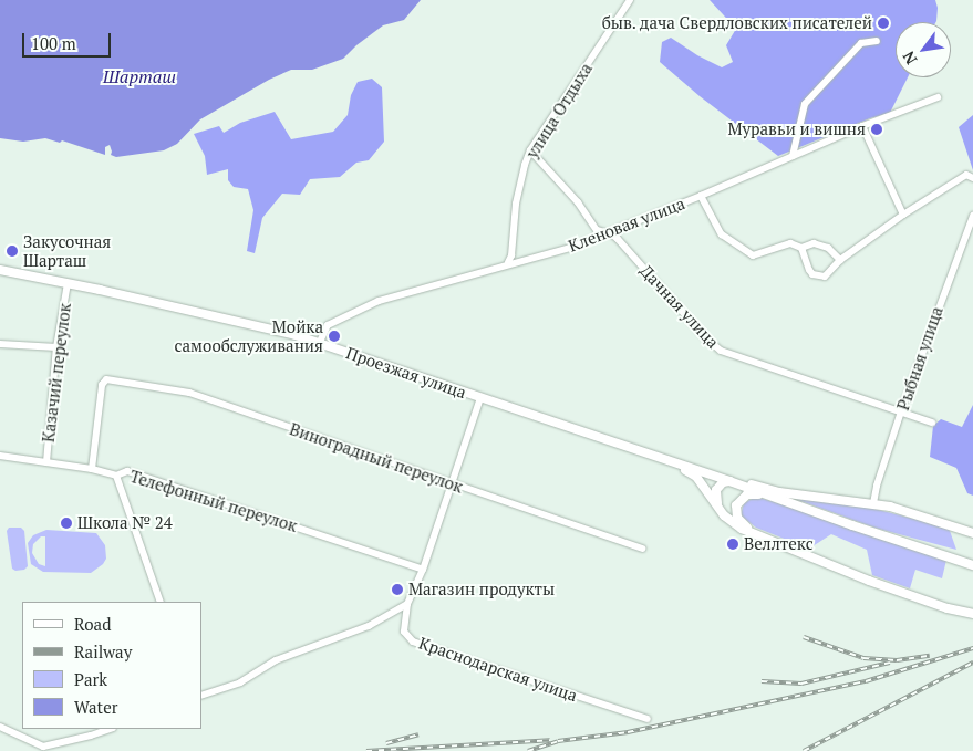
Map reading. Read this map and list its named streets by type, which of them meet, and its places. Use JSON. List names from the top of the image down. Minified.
{"streets":{"main road":["Проезжая улица"],"street":["улица Отдыха","Кленовая улица","Дачная улица","Рыбная улица","Казачий переулок","Виноградный переулок","Телефонный переулок","Краснодарская улица"]},"crossings":[["улица Отдыха","Кленовая улица"],["улица Отдыха","Дачная улица"],["Кленовая улица","Дачная улица"],["Кленовая улица","Проезжая улица"],["Дачная улица","Рыбная улица"],["Казачий переулок","Проезжая улица"],["Казачий переулок","Телефонный переулок"],["Проезжая улица","Краснодарская улица"],["Виноградный переулок","Телефонный переулок"],["Виноградный переулок","Краснодарская улица"],["Телефонный переулок","Краснодарская улица"]],"water":["Шарташ"],"places":["быв. дача Свердловских писателей","Муравьи и вишня","Закусочная Шарташ","Мойка самообслуживания","Школа № 24","Веллтекс","Магазин продукты"],"legend":["Road","Railway","Park","Water"],"scale_bar":"100 m","north":"bottom left"}
